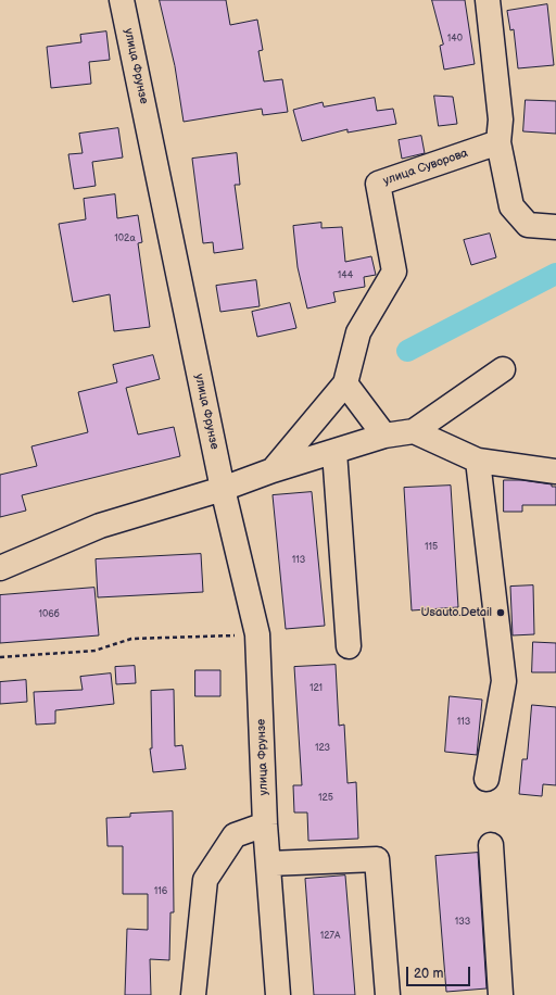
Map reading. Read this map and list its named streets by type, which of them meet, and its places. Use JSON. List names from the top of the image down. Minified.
{"streets":{"street":["улица Фрунзе","улица Суворова"]},"places":["Usauto.Detail"],"house_numbers":["140","102а","144","115","113","106б","121","113","123","125","116","133","127А"],"scale_bar":"20 m"}
